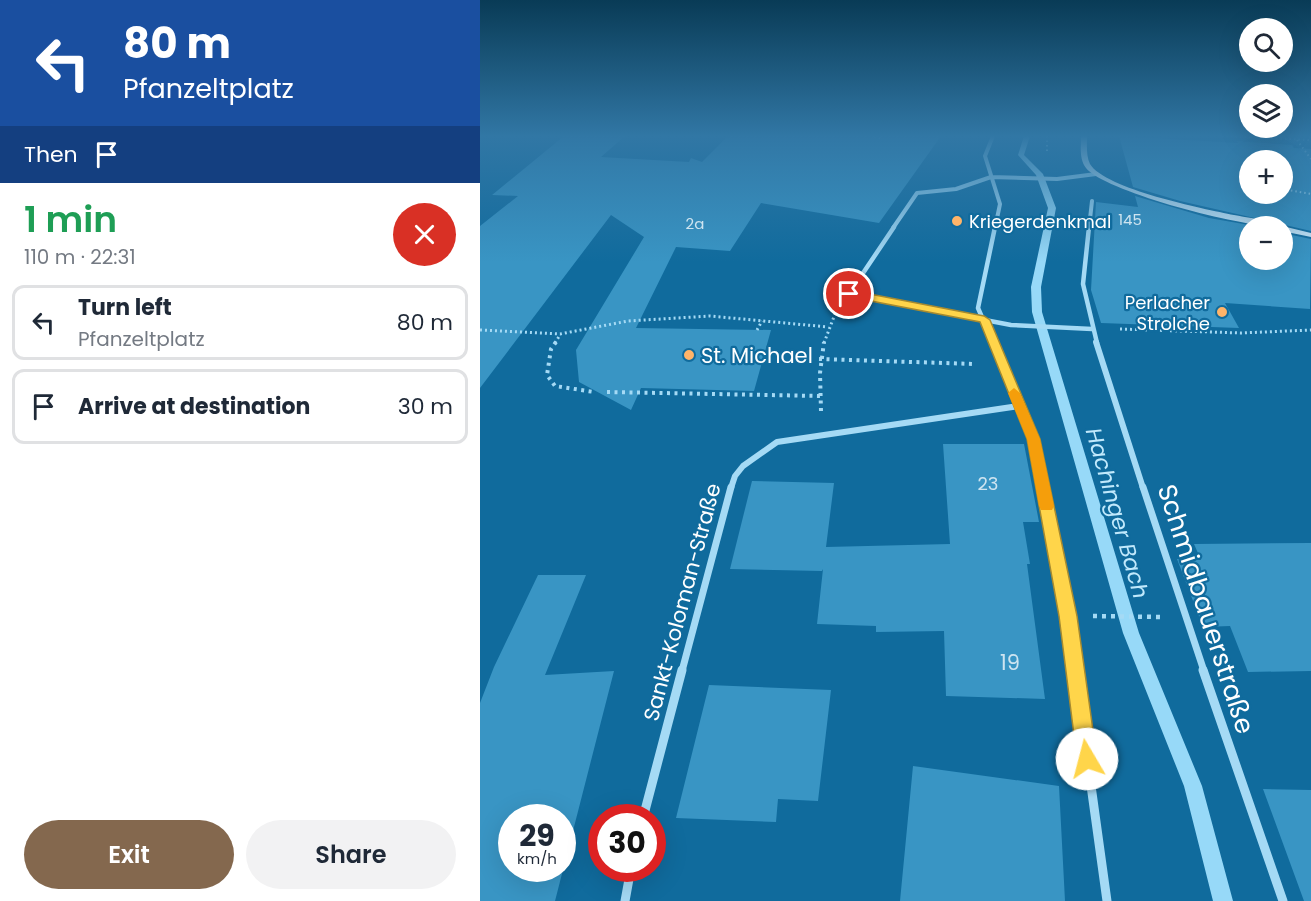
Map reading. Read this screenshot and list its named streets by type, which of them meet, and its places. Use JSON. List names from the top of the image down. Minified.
{"streets":{"street":["Sankt-Koloman-Straße","Schmidbauerstraße"]},"water":["Hachinger Bach"],"places":["Kriegerdenkmal","Perlacher Strolche","St. Michael"],"house_numbers":["145","2a","23","19"],"page":{"turn":["80 m","Pfanzeltplatz"],"map_buttons":["+","−"],"then":"Then","heading":["1 min","110 m · 22:31"],"list":[{"name":"Turn left","note":"Pfanzeltplatz","value":"80 m"},{"name":"Arrive at destination","value":"30 m"}],"speed":"29 km/h","limit":"30","buttons":["Exit","Share"]}}
